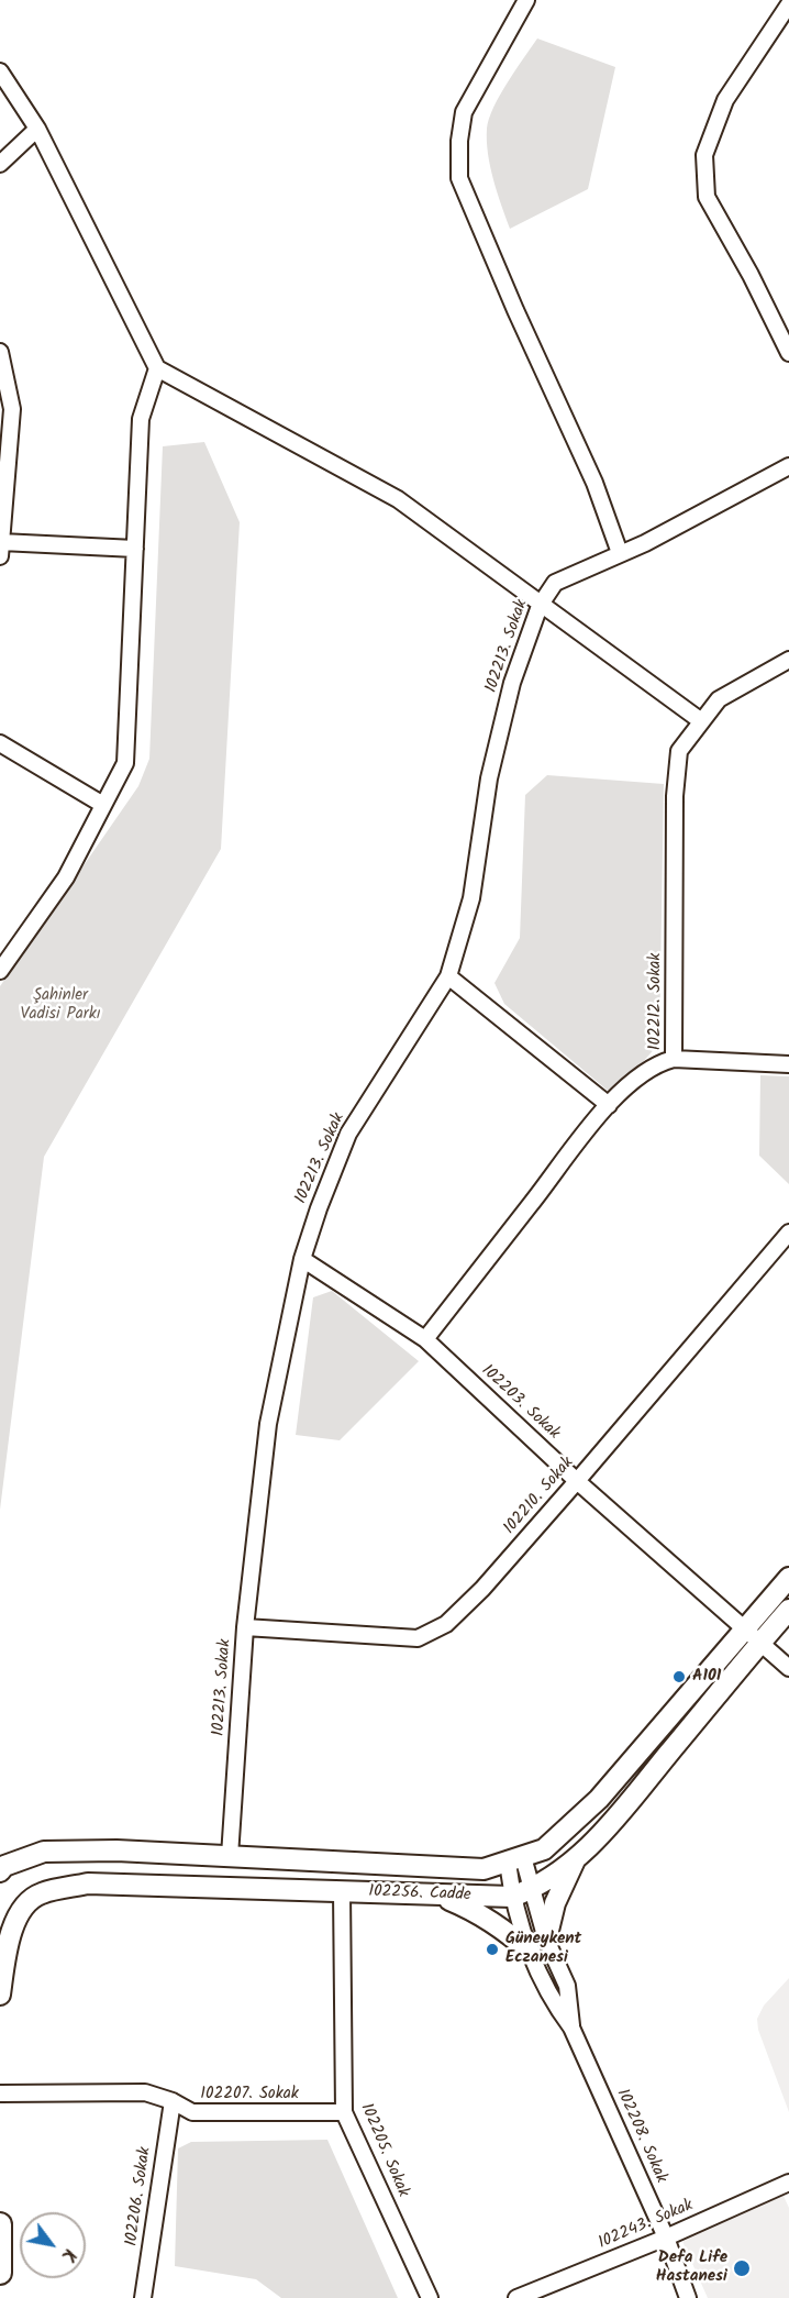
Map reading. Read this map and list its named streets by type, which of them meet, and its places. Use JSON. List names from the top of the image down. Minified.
{"streets":{"street":["102213. Sokak","102212. Sokak","102203. Sokak","102210. Sokak","102256. Cadde","102207. Sokak","102208. Sokak","102205. Sokak","102206. Sokak","102243. Sokak"]},"crossings":[["102213. Sokak","102203. Sokak"],["102213. Sokak","102210. Sokak"],["102213. Sokak","102256. Cadde"],["102212. Sokak","102203. Sokak"],["102203. Sokak","102210. Sokak"],["102203. Sokak","102256. Cadde"],["102256. Cadde","102208. Sokak"],["102256. Cadde","102205. Sokak"],["102207. Sokak","102205. Sokak"],["102207. Sokak","102206. Sokak"],["102208. Sokak","102243. Sokak"]],"parks":["Şahinler Vadisi Parkı"],"places":["A101","Güneykent Eczanesi","Defa Life Hastanesi"],"north":"bottom right"}
